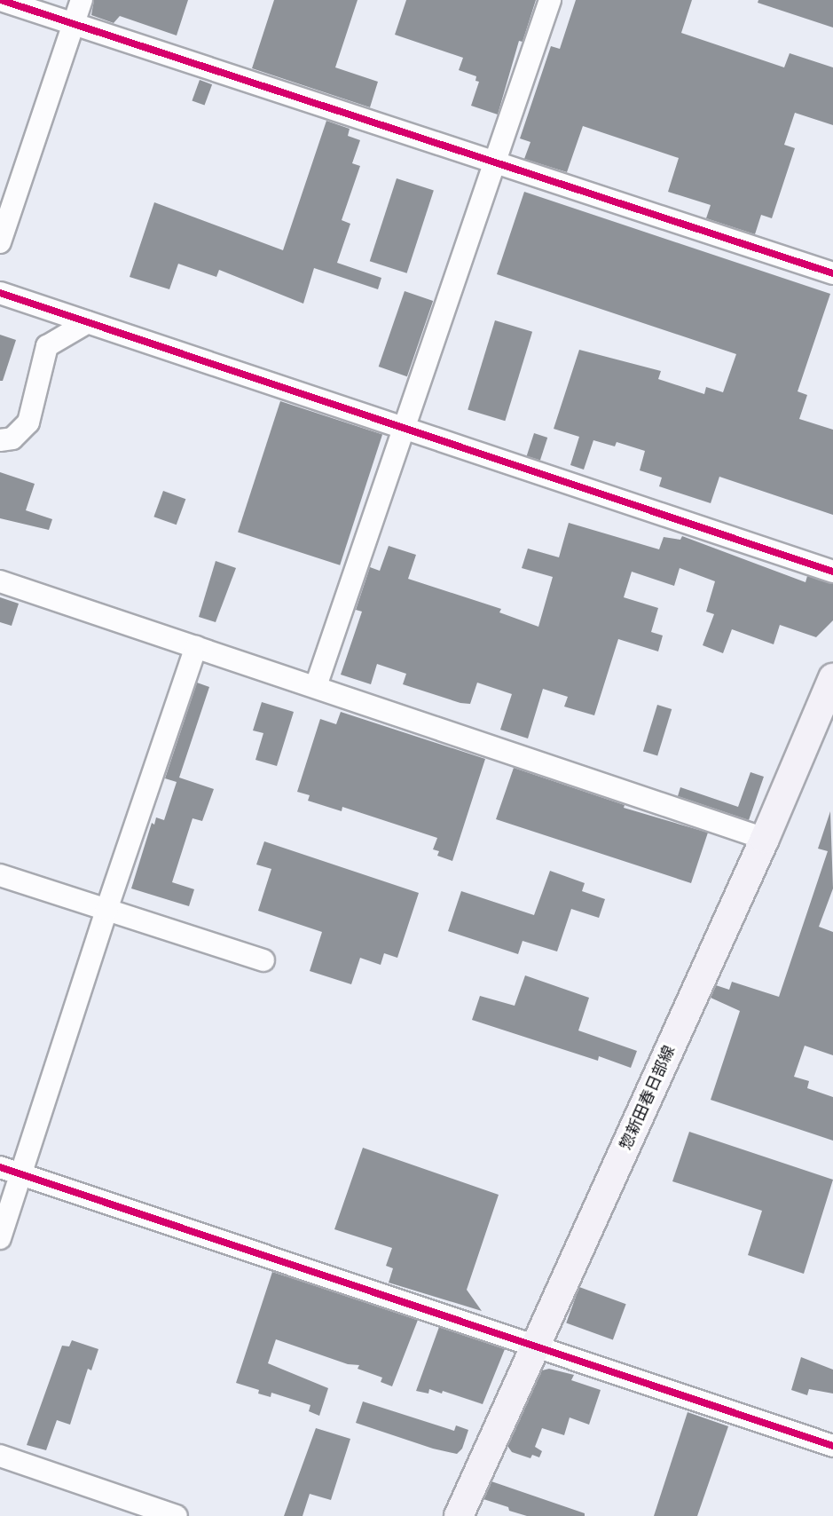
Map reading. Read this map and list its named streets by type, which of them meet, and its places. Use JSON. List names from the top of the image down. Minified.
{"streets":{"main road":["惣新田春日部線"]}}
